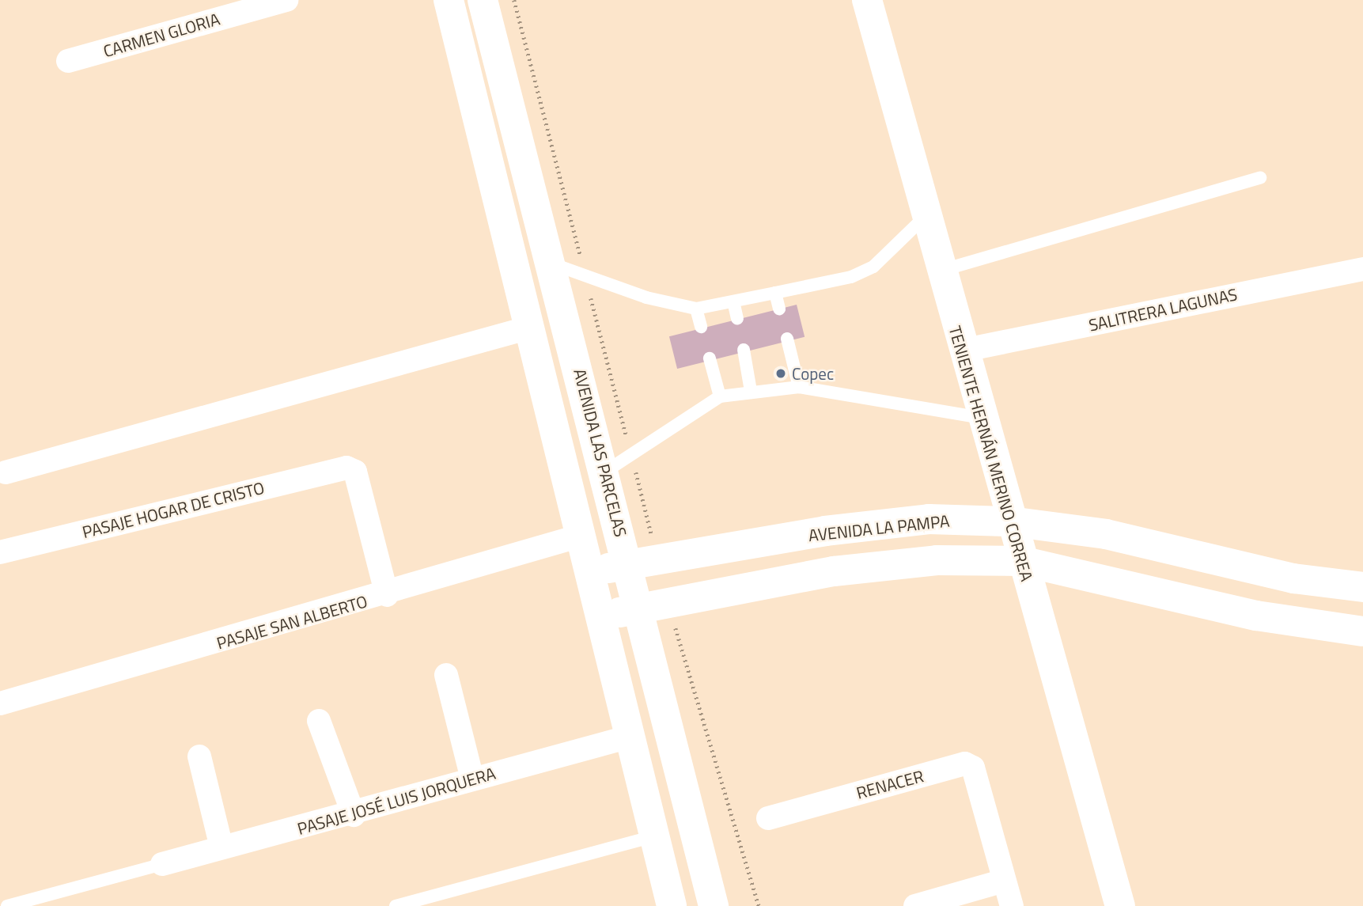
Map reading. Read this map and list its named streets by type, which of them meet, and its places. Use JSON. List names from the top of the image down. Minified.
{"streets":{"street":["CARMEN GLORIA","SALITRERA LAGUNAS","AVENIDA LAS PARCELAS","TENIENTE HERNÁN MERINO CORREA","PASAJE HOGAR DE CRISTO","AVENIDA LA PAMPA","PASAJE SAN ALBERTO","RENACER","PASAJE JOSÉ LUIS JORQUERA"]},"crossings":[["SALITRERA LAGUNAS","TENIENTE HERNÁN MERINO CORREA"],["AVENIDA LAS PARCELAS","AVENIDA LA PAMPA"],["TENIENTE HERNÁN MERINO CORREA","AVENIDA LA PAMPA"],["PASAJE HOGAR DE CRISTO","PASAJE SAN ALBERTO"]],"places":["Copec"]}
